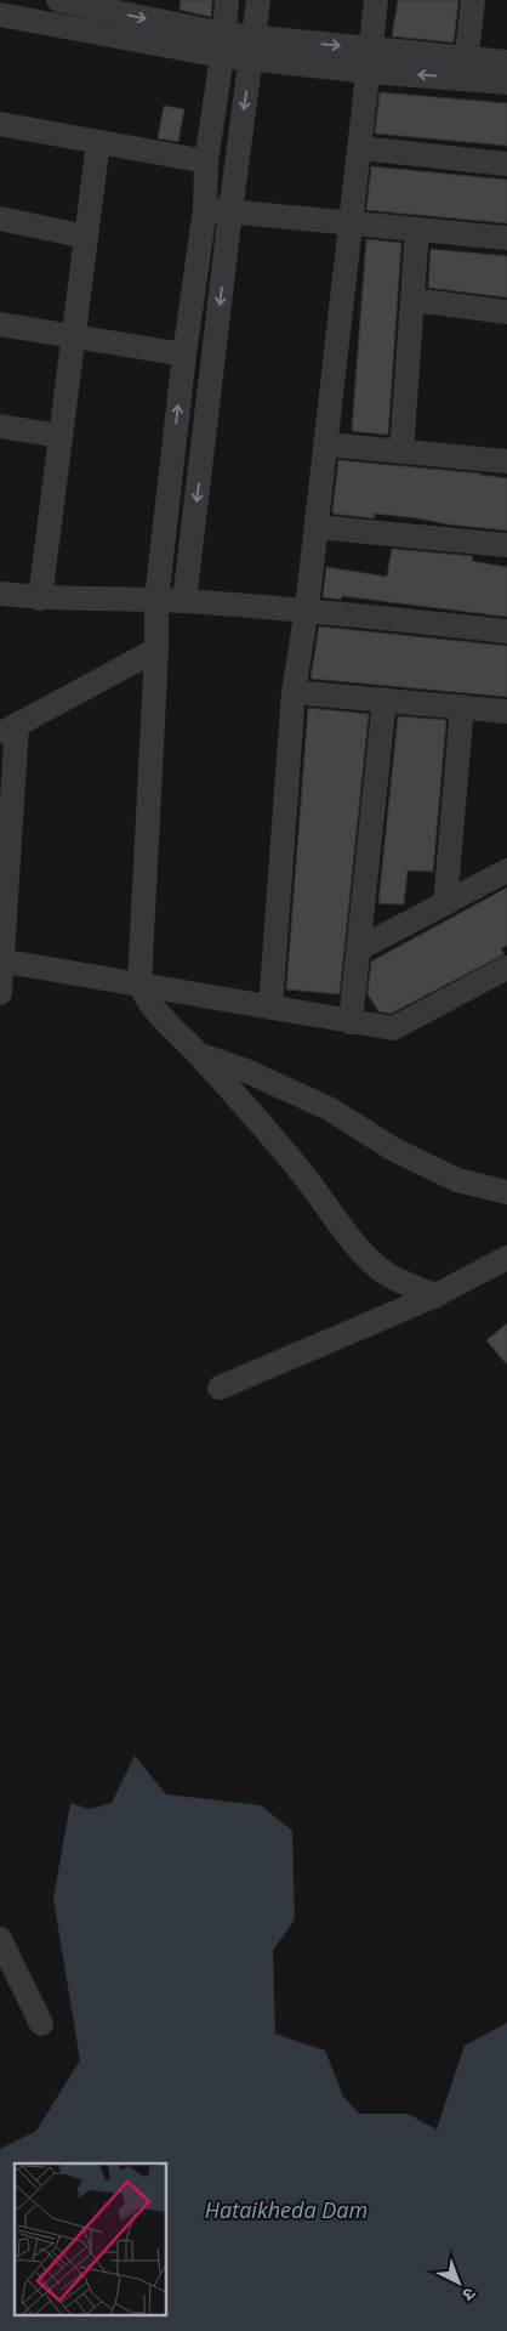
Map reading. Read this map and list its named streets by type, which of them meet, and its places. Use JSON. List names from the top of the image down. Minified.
{"water":["Hataikheda Dam"],"north":"bottom right"}
